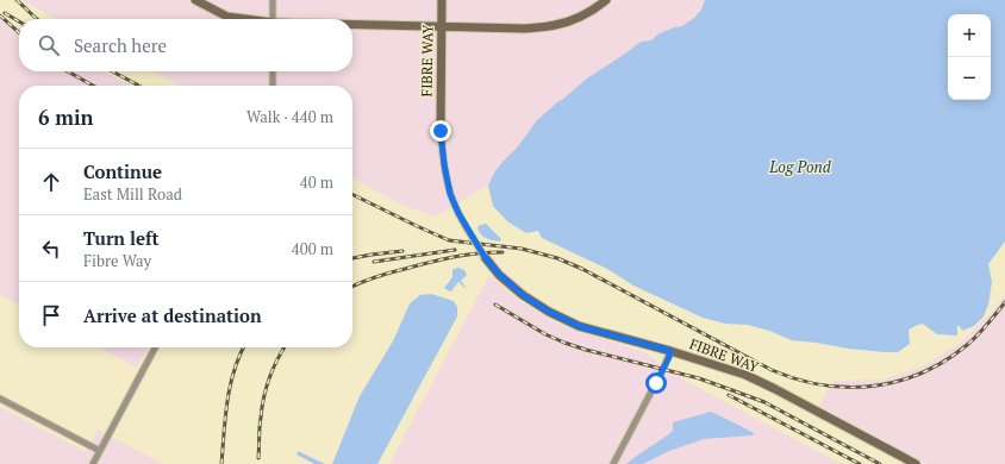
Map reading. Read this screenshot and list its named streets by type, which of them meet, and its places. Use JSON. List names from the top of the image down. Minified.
{"streets":{"street":["FIBRE WAY"]},"water":["Log Pond"],"page":{"map_buttons":["+","−"],"search":"Search here","heading":["6 min","Walk · 440 m"],"list":[["Continue","East Mill Road","40 m"],["Turn left","Fibre Way","400 m"],"Arrive at destination"]}}
